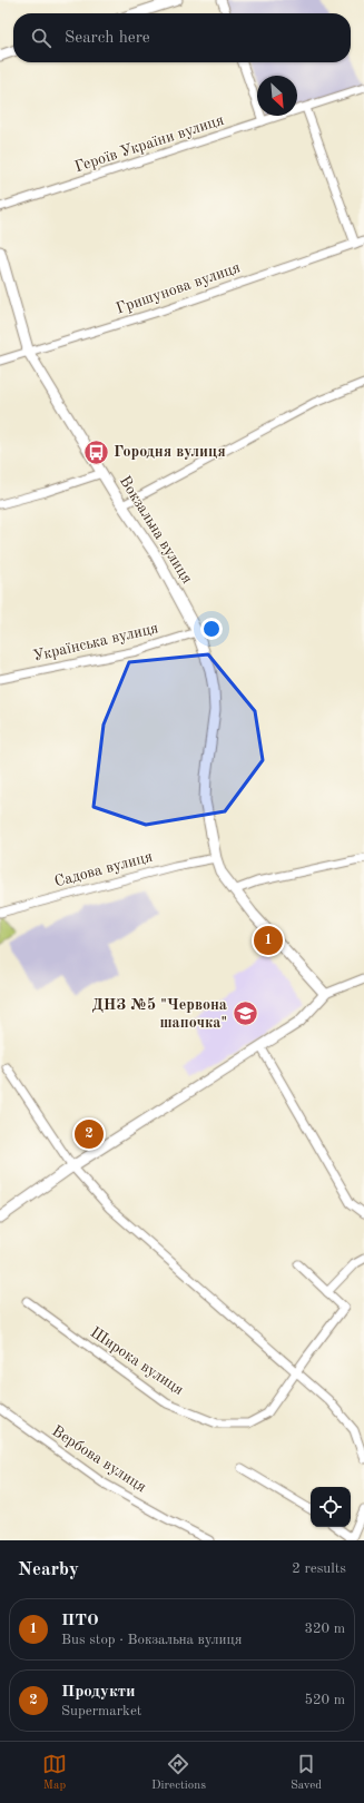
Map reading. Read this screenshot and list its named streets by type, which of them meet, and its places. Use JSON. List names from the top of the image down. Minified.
{"streets":{"street":["Героїв України вулиця","Гришунова вулиця","Вокзальна вулиця","Українська вулиця","Садова вулиця","Широка вулиця","Вербова вулиця"]},"crossings":[["Гришунова вулиця","Вокзальна вулиця"],["Вокзальна вулиця","Українська вулиця"],["Вокзальна вулиця","Садова вулиця"]],"places":{"bus stop":["Городня вулиця"],"school or university":["ДНЗ №5 \"Червона шапочка\""]},"north":"bottom right","page":{"search":"Search here","pins":["1","2"],"heading":["Nearby","2 results"],"list":[{"mark":"1","name":"ПТО","note":"Bus stop · Вокзальна вулиця","value":"320 m"},{"mark":"2","name":"Продукти","note":"Supermarket","value":"520 m"}],"nav":["Map","Directions","Saved"]}}
